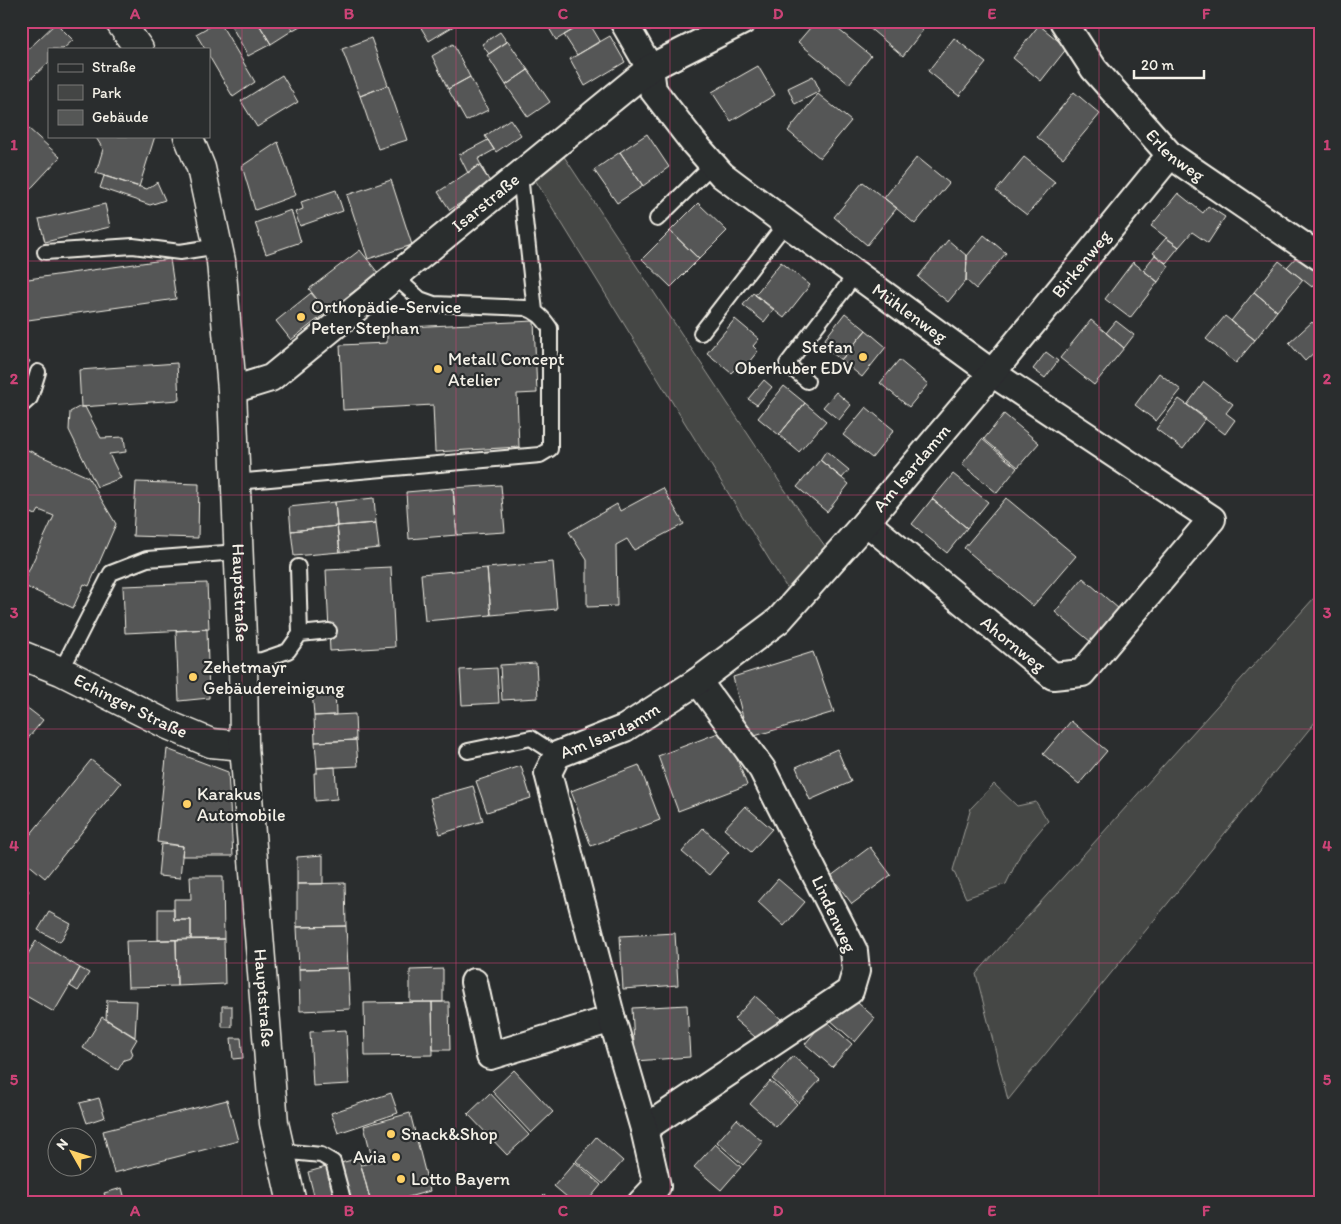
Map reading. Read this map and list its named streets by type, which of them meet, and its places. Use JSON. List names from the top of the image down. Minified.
{"streets":{"main road":["Hauptstraße","Echinger Straße"],"street":["Erlenweg","Isarstraße","Birkenweg","Mühlenweg","Am Isardamm","Ahornweg","Lindenweg"]},"crossings":[["Erlenweg","Birkenweg"],["Isarstraße","Mühlenweg"],["Isarstraße","Hauptstraße"],["Birkenweg","Mühlenweg"],["Birkenweg","Am Isardamm"],["Mühlenweg","Am Isardamm"],["Mühlenweg","Ahornweg"],["Am Isardamm","Ahornweg"],["Am Isardamm","Lindenweg"],["Hauptstraße","Echinger Straße"]],"places":["Orthopädie-Service Peter Stephan","Stefan Oberhuber EDV","Metall Concept Atelier","Zehetmayr Gebäudereinigung","Karakus Automobile","Snack&Shop","Avia","Lotto Bayern"],"legend":["Straße","Park","Gebäude"],"scale_bar":"20 m","north":"top left","grid":{"columns":["A","B","C","D","E","F"],"rows":["1","2","3","4","5"]}}
